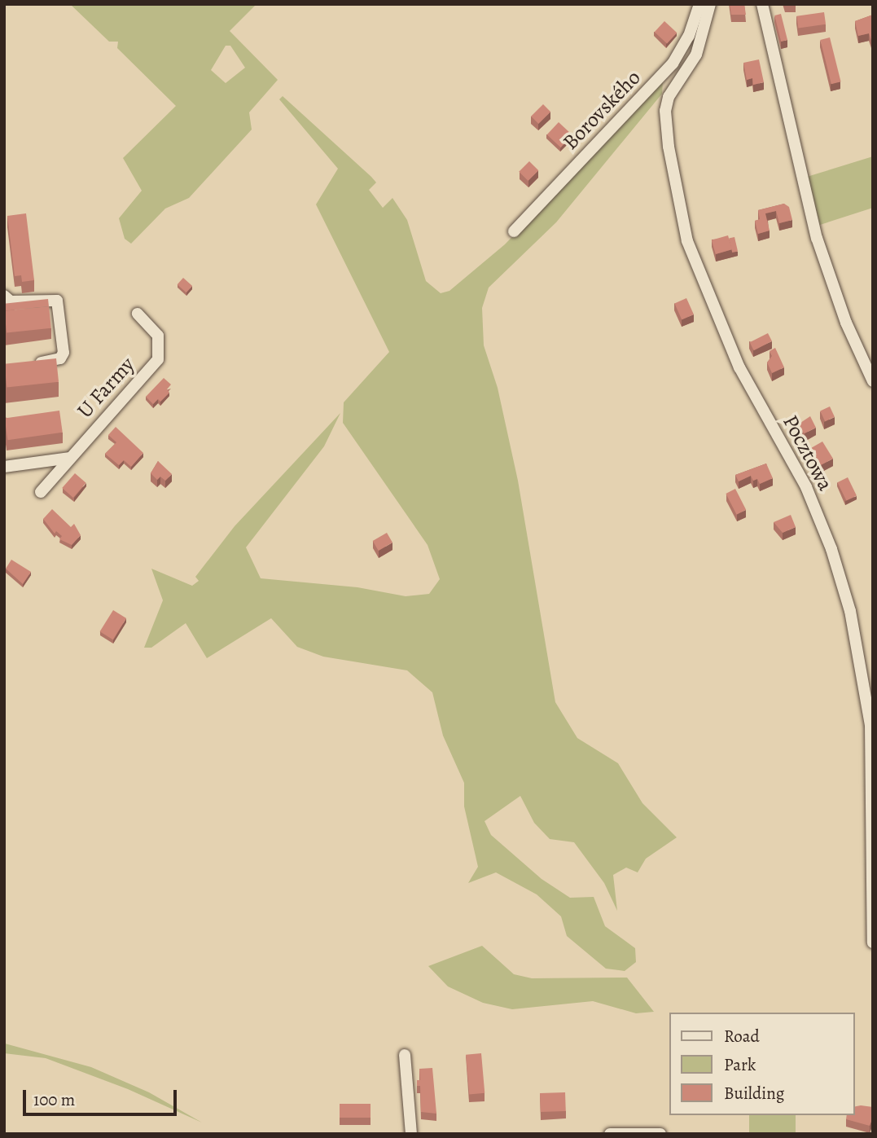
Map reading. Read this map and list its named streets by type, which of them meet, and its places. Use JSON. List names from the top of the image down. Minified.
{"streets":{"street":["Borovského","U Farmy","Pocztowa"]},"legend":["Road","Park","Building"],"scale_bar":"100 m"}
